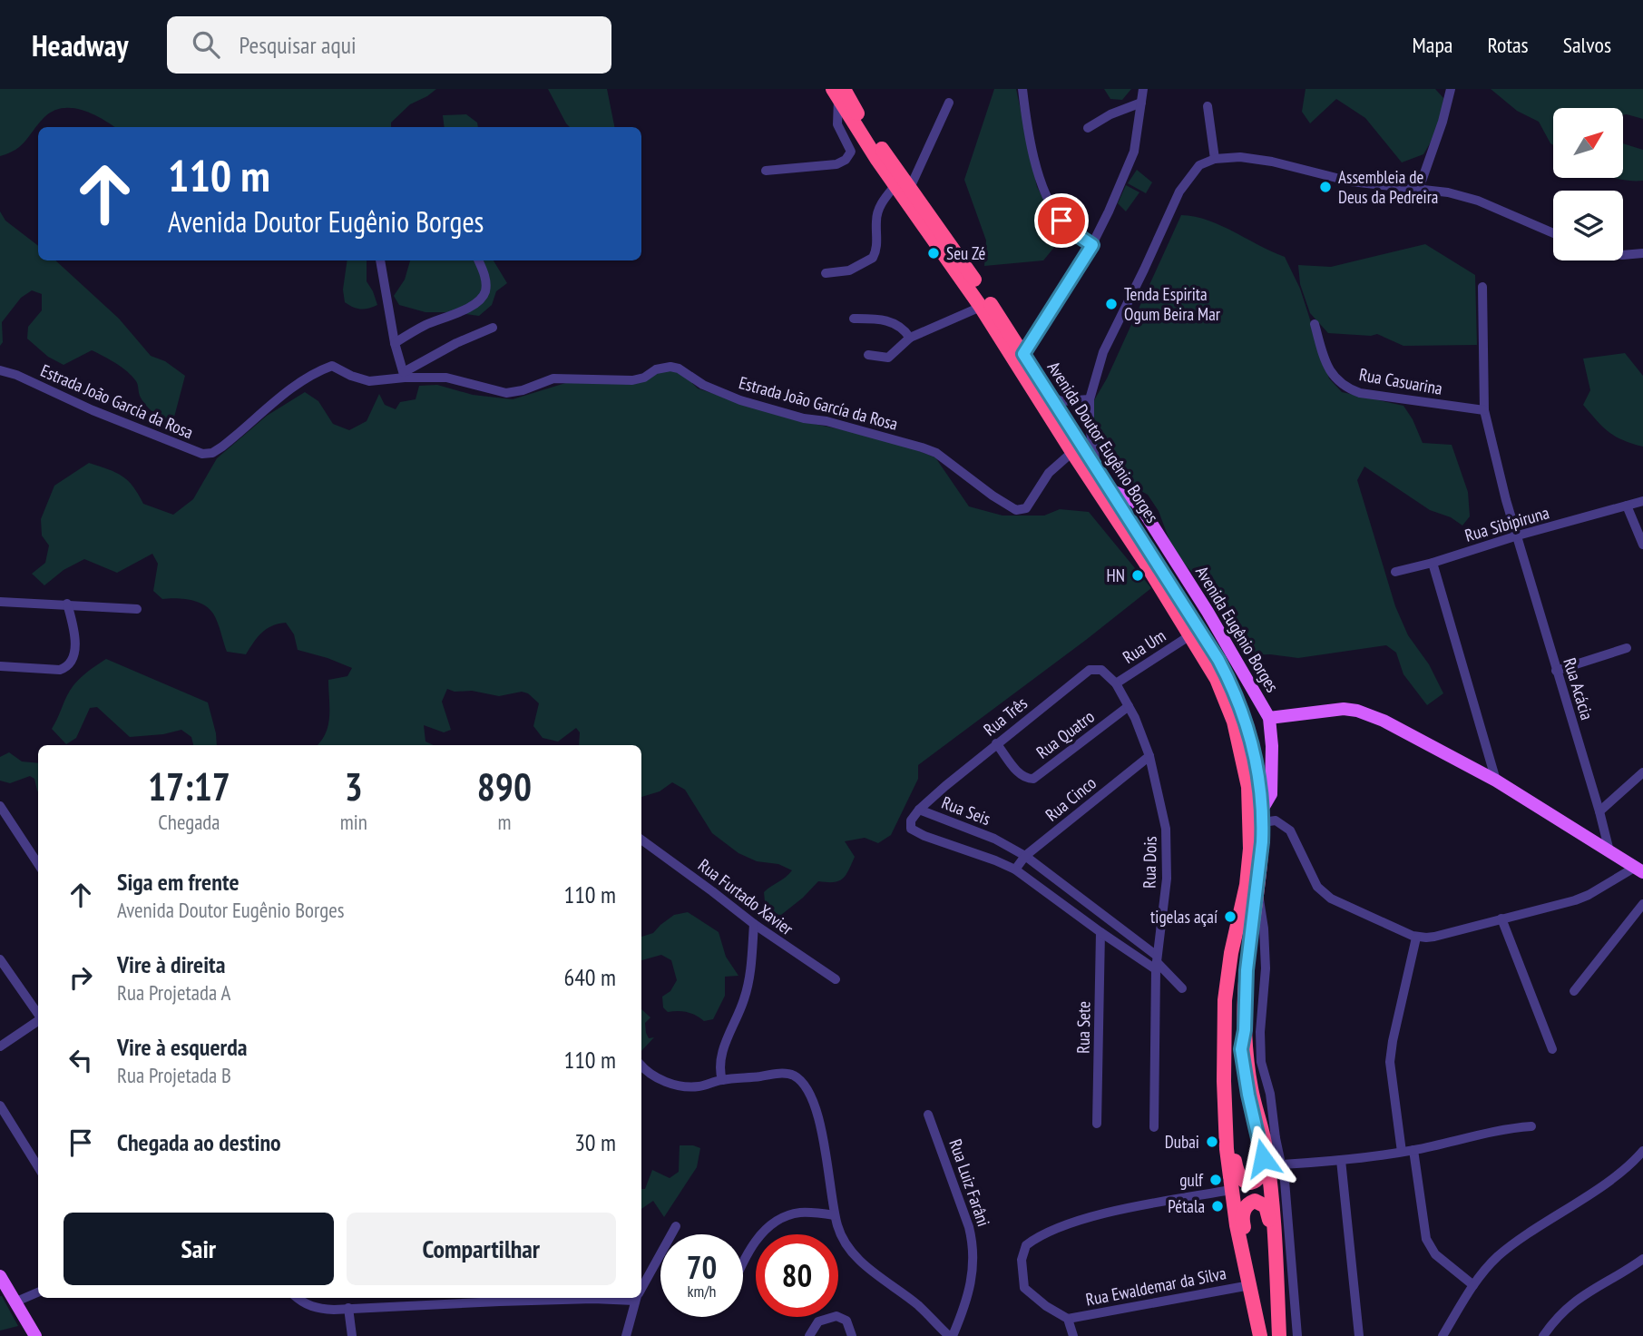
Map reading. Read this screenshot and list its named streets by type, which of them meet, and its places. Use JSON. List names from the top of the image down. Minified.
{"streets":{"highway":["Avenida Doutor Eugênio Borges"],"main road":["Avenida Eugênio Borges"],"street":["Rua Casuarina","Estrada João García da Rosa","Rua Sibipiruna","Rua Um","Rua Acácia","Rua Três","Rua Quatro","Rua Cinco","Rua Seis","Rua Dois","Rua Furtado Xavier","Rua Sete","Rua Luiz Farâni","Rua Ewaldemar da Silva"]},"crossings":[["Estrada João García da Rosa","Avenida Doutor Eugênio Borges"],["Avenida Doutor Eugênio Borges","Avenida Eugênio Borges"],["Avenida Doutor Eugênio Borges","Rua Um"],["Avenida Doutor Eugênio Borges","Rua Ewaldemar da Silva"],["Rua Sibipiruna","Rua Acácia"],["Rua Um","Rua Três"],["Rua Um","Rua Dois"],["Rua Três","Rua Quatro"],["Rua Três","Rua Seis"],["Rua Três","Rua Dois"],["Rua Quatro","Rua Dois"],["Rua Cinco","Rua Seis"],["Rua Cinco","Rua Dois"],["Rua Seis","Rua Dois"],["Rua Seis","Rua Sete"]],"places":["Assembleia de Deus da Pedreira","Seu Zé","Tenda Espirita Ogum Beira Mar","HN","tigelas açaí","Dubai","gulf","Pétala"],"north":"top right","page":{"header":"Headway","search":"Pesquisar aqui","nav":["Mapa","Rotas","Salvos"],"turn":["110 m","Avenida Doutor Eugênio Borges"],"eta":["17:17","Chegada","3","min","890","m"],"list":[{"name":"Siga em frente","note":"Avenida Doutor Eugênio Borges","value":"110 m"},{"name":"Vire à direita","note":"Rua Projetada A","value":"640 m"},{"name":"Vire à esquerda","note":"Rua Projetada B","value":"110 m"},{"name":"Chegada ao destino","value":"30 m"}],"buttons":["Sair","Compartilhar"],"speed":"70 km/h","limit":"80"}}
